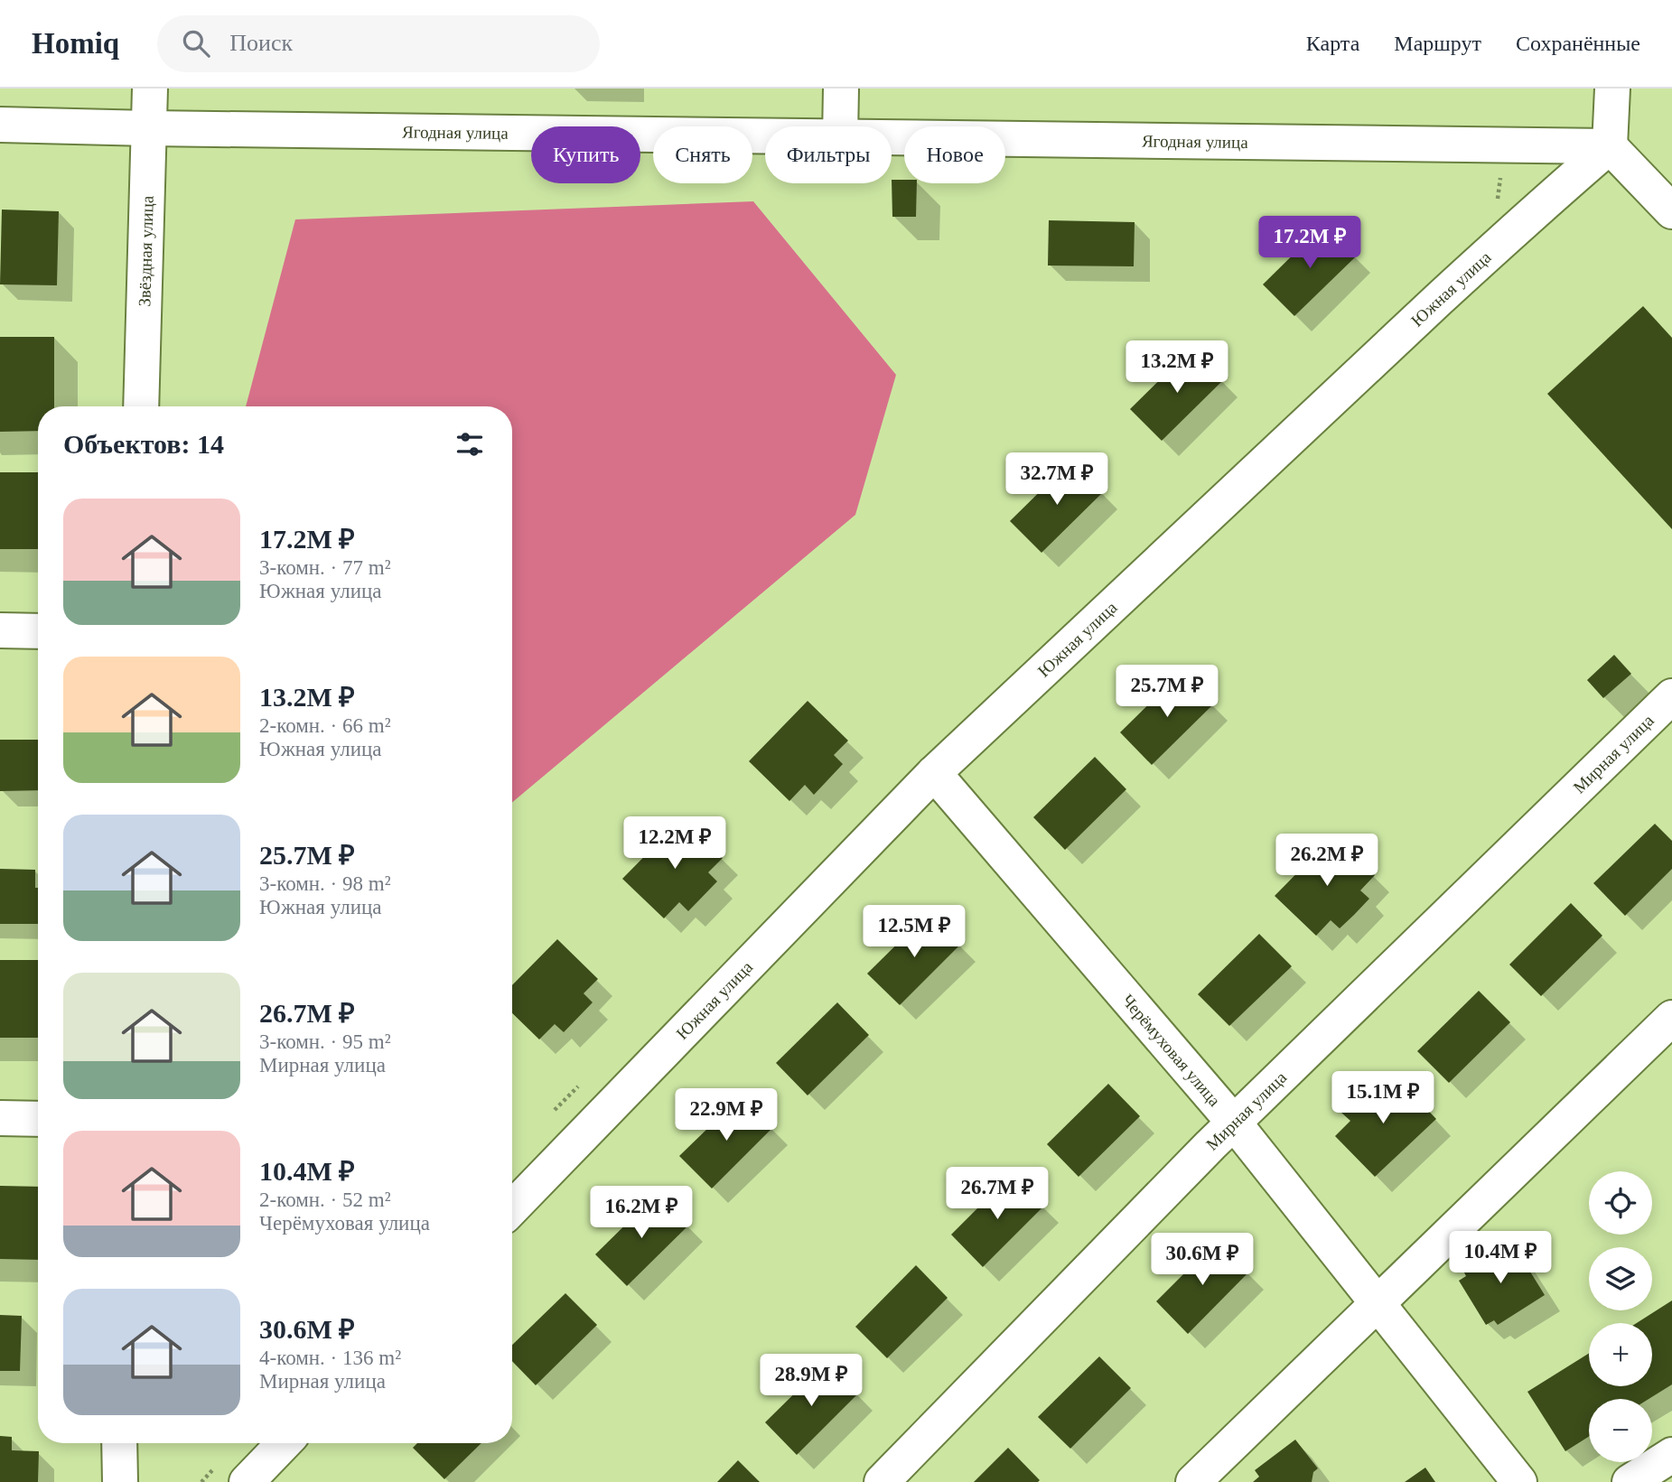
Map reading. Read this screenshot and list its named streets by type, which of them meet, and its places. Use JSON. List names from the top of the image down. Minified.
{"streets":{"street":["Ягодная улица","Звёздная улица","Южная улица","Мирная улица","Черёмуховая улица"]},"crossings":[["Ягодная улица","Звёздная улица"],["Ягодная улица","Южная улица"],["Южная улица","Черёмуховая улица"],["Мирная улица","Черёмуховая улица"]],"page":{"header":"Homiq","search":"Поиск","nav":["Карта","Маршрут","Сохранённые"],"chip":["Купить","Снять","Фильтры","Новое"],"price":["17.2M ₽","13.2M ₽","32.7M ₽","25.7M ₽","12.2M ₽","26.2M ₽","12.5M ₽","15.1M ₽","22.9M ₽","26.7M ₽","16.2M ₽","10.4M ₽","30.6M ₽","28.9M ₽"],"heading":"Объектов: 14","list":[{"name":"17.2M ₽","note":"3-комн. · 77 m² · Южная улица"},{"name":"13.2M ₽","note":"2-комн. · 66 m² · Южная улица"},{"name":"25.7M ₽","note":"3-комн. · 98 m² · Южная улица"},{"name":"26.7M ₽","note":"3-комн. · 95 m² · Мирная улица"},{"name":"10.4M ₽","note":"2-комн. · 52 m² · Черёмуховая улица"},{"name":"30.6M ₽","note":"4-комн. · 136 m² · Мирная улица"}],"map_buttons":["+","−"]}}
